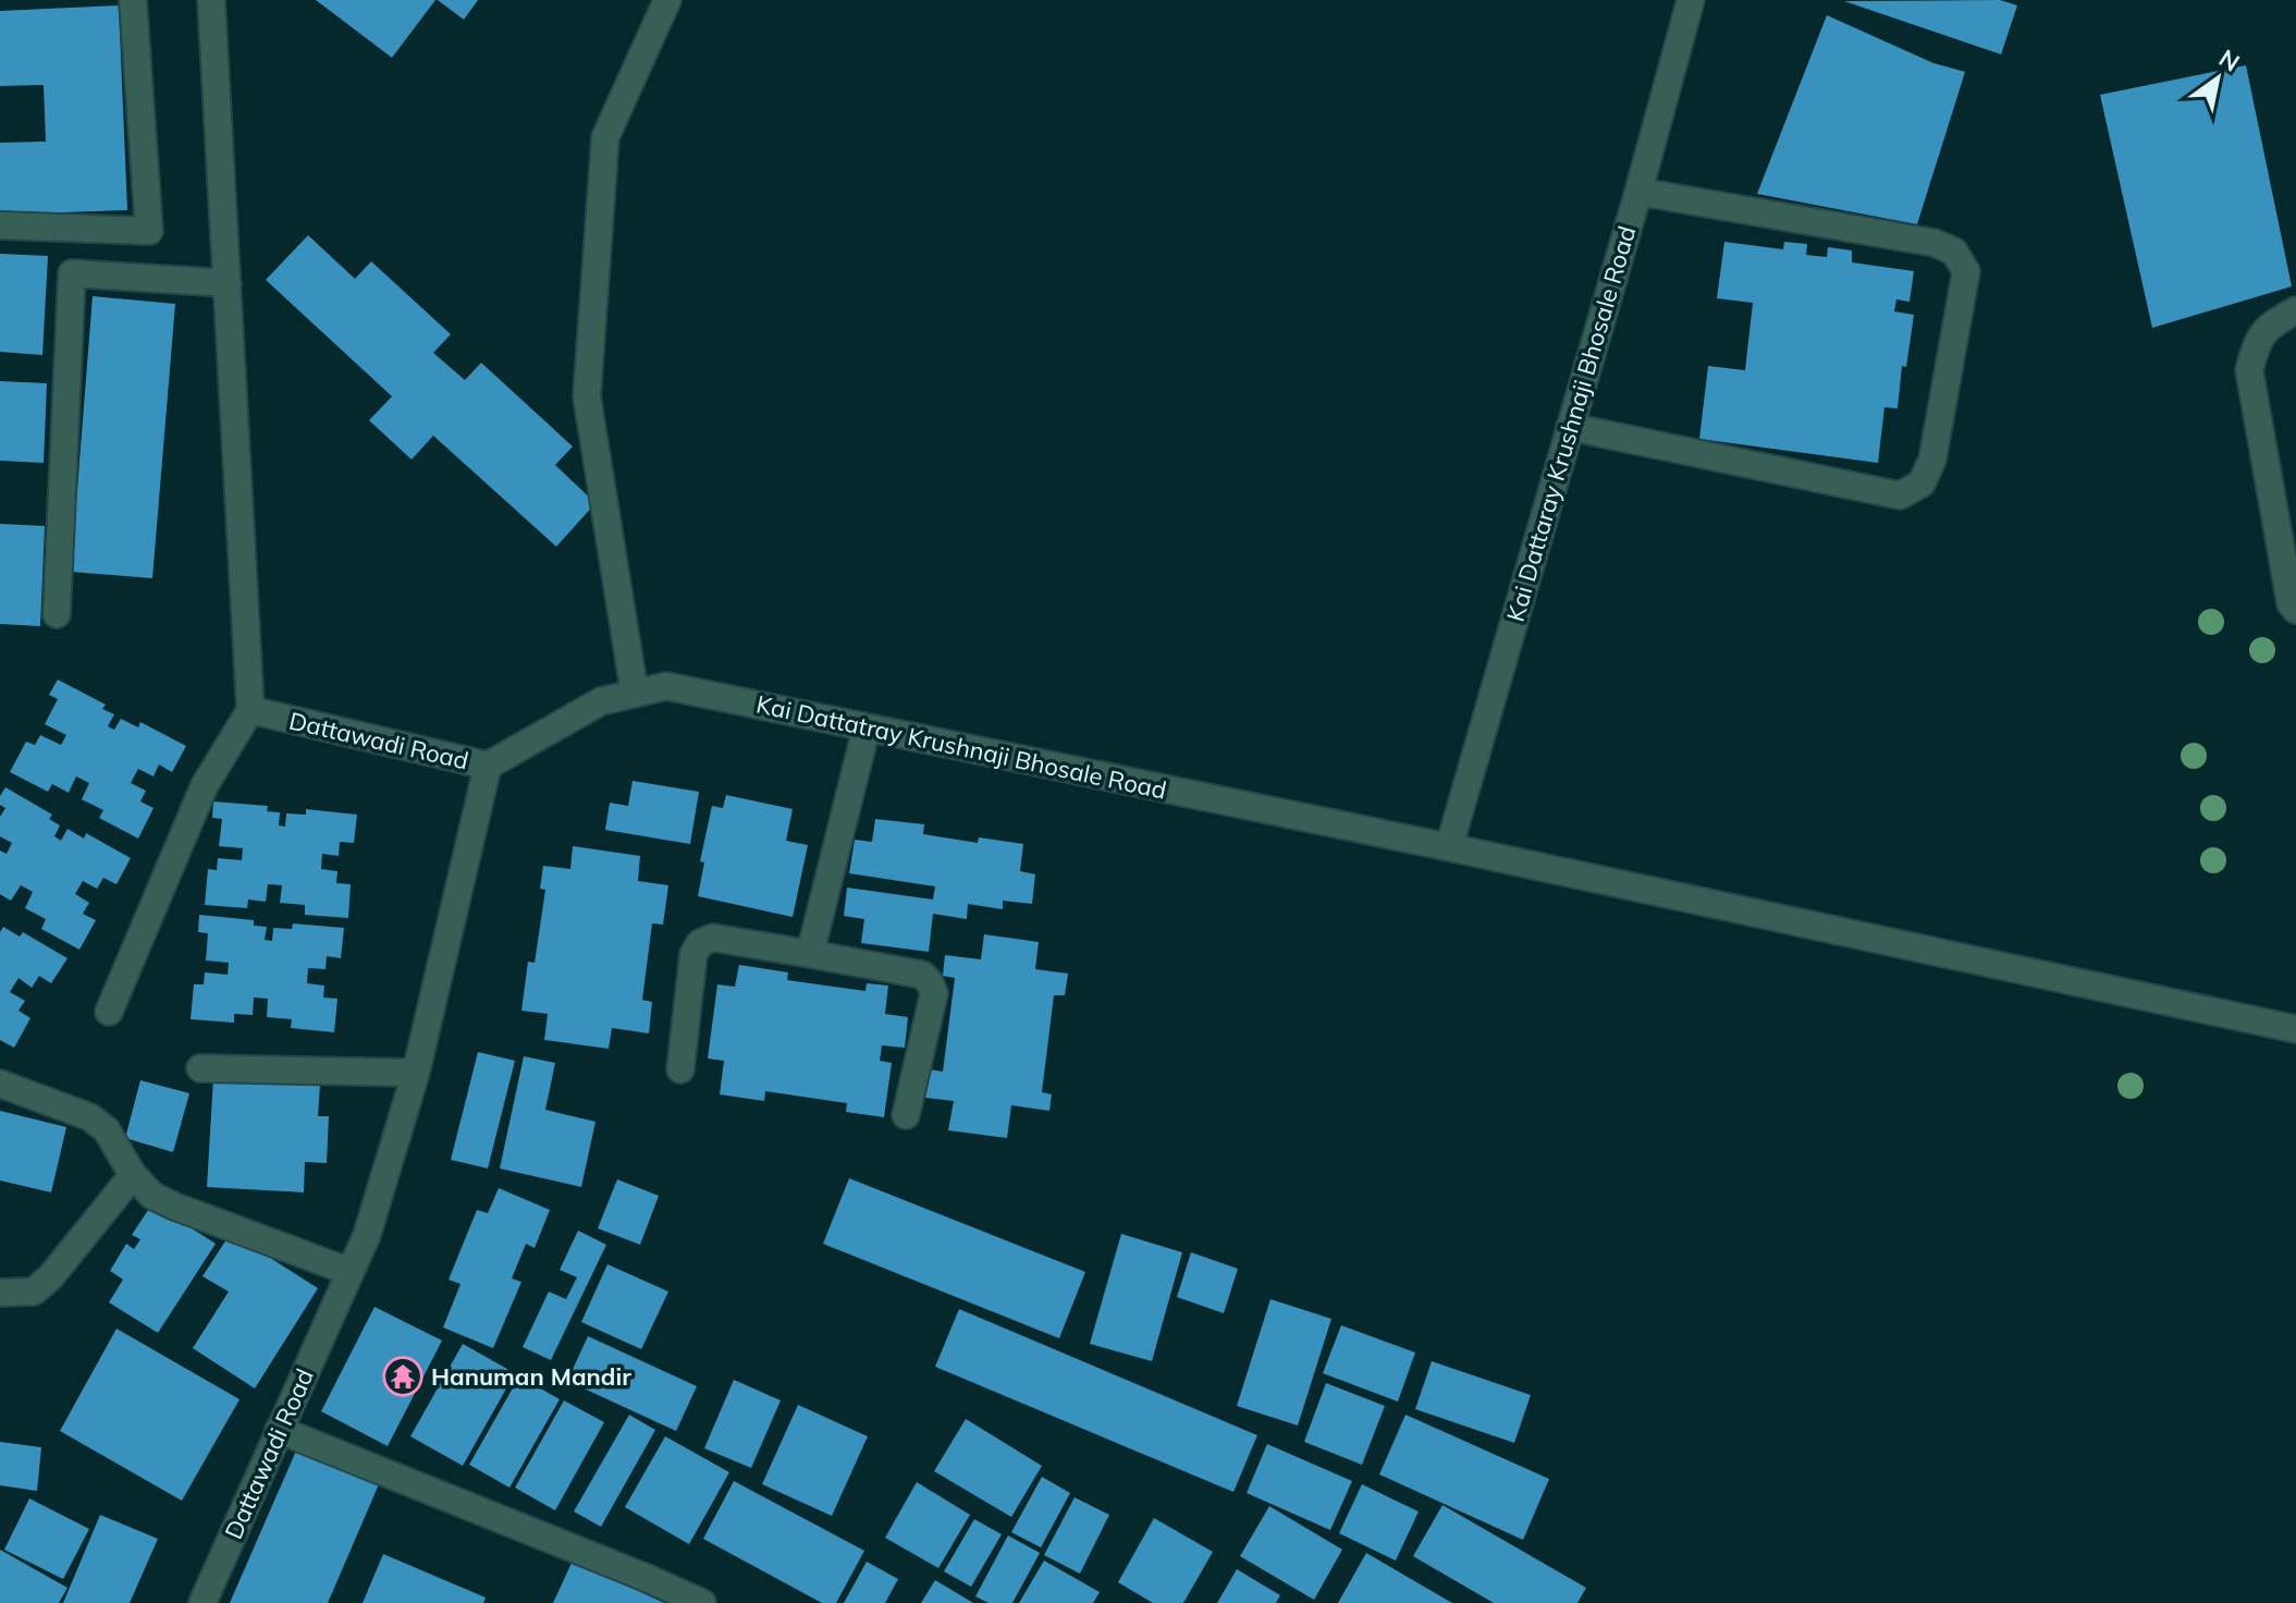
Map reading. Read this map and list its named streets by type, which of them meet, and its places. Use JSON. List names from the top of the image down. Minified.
{"streets":{"street":["Kai Dattaray Krushnaji Bhosale Road","Dattawadi Road","Kai Dattatray Krushnaji Bhosale Road"]},"crossings":[["Kai Dattaray Krushnaji Bhosale Road","Kai Dattatray Krushnaji Bhosale Road"],["Dattawadi Road","Kai Dattatray Krushnaji Bhosale Road"]],"places":{"temple":["Hanuman Mandir"]},"north":"top right"}
